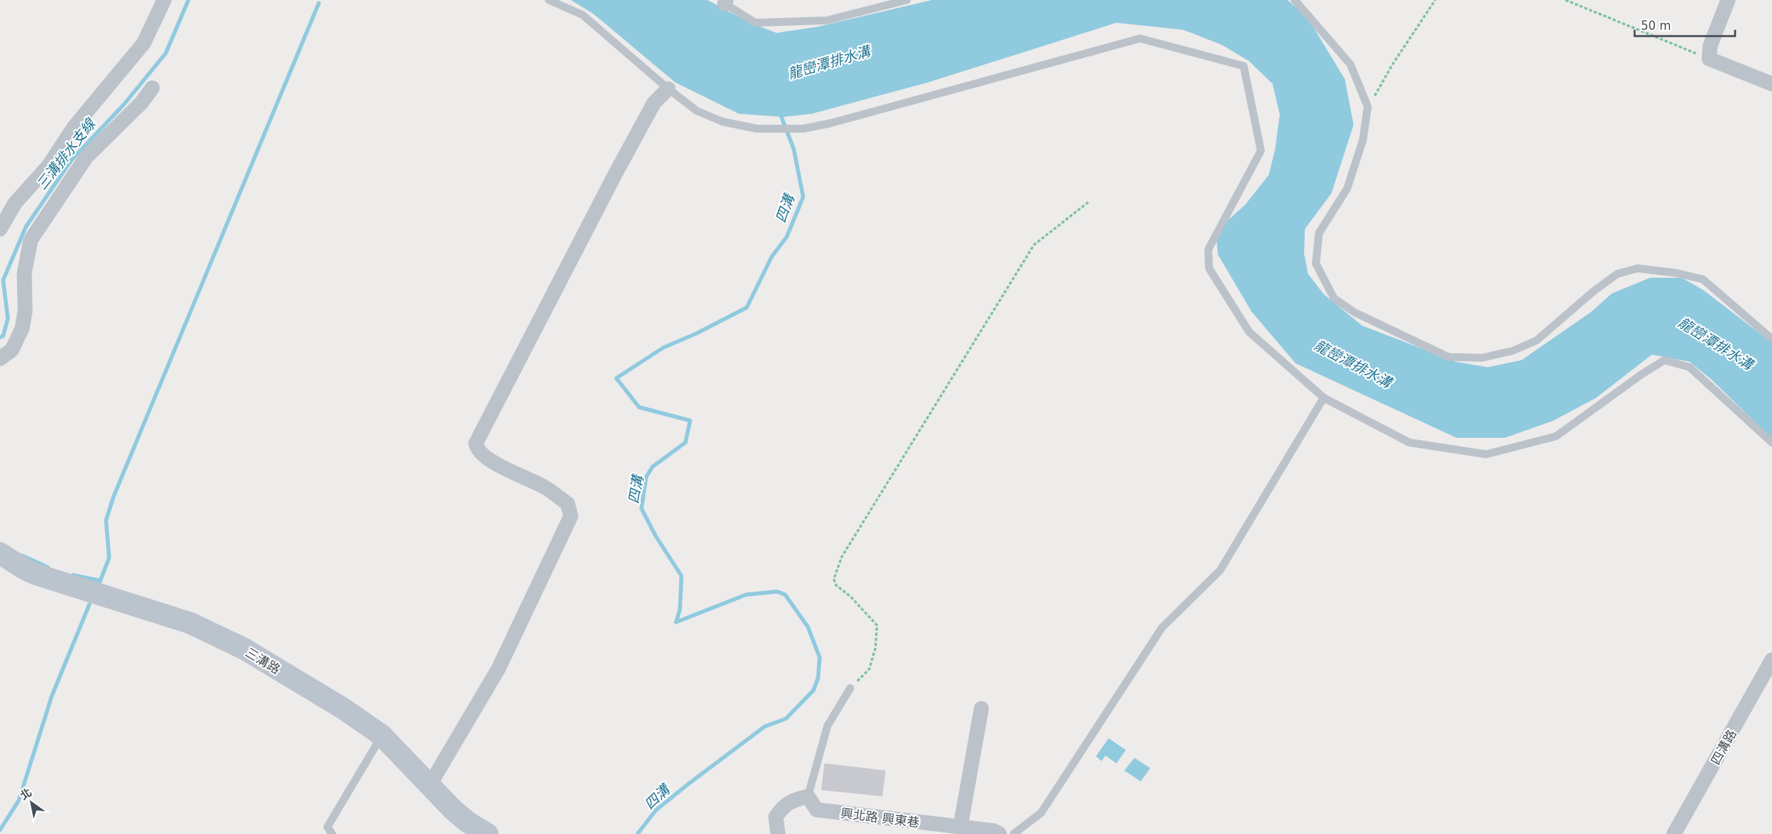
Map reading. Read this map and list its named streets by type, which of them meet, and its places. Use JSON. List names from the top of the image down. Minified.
{"streets":{"street":["三溝路","四溝路","興北路 興東巷"]},"water":["龍巒潭排水溝","三溝排水支線","四溝"],"scale_bar":"50 m","north":"top left"}
